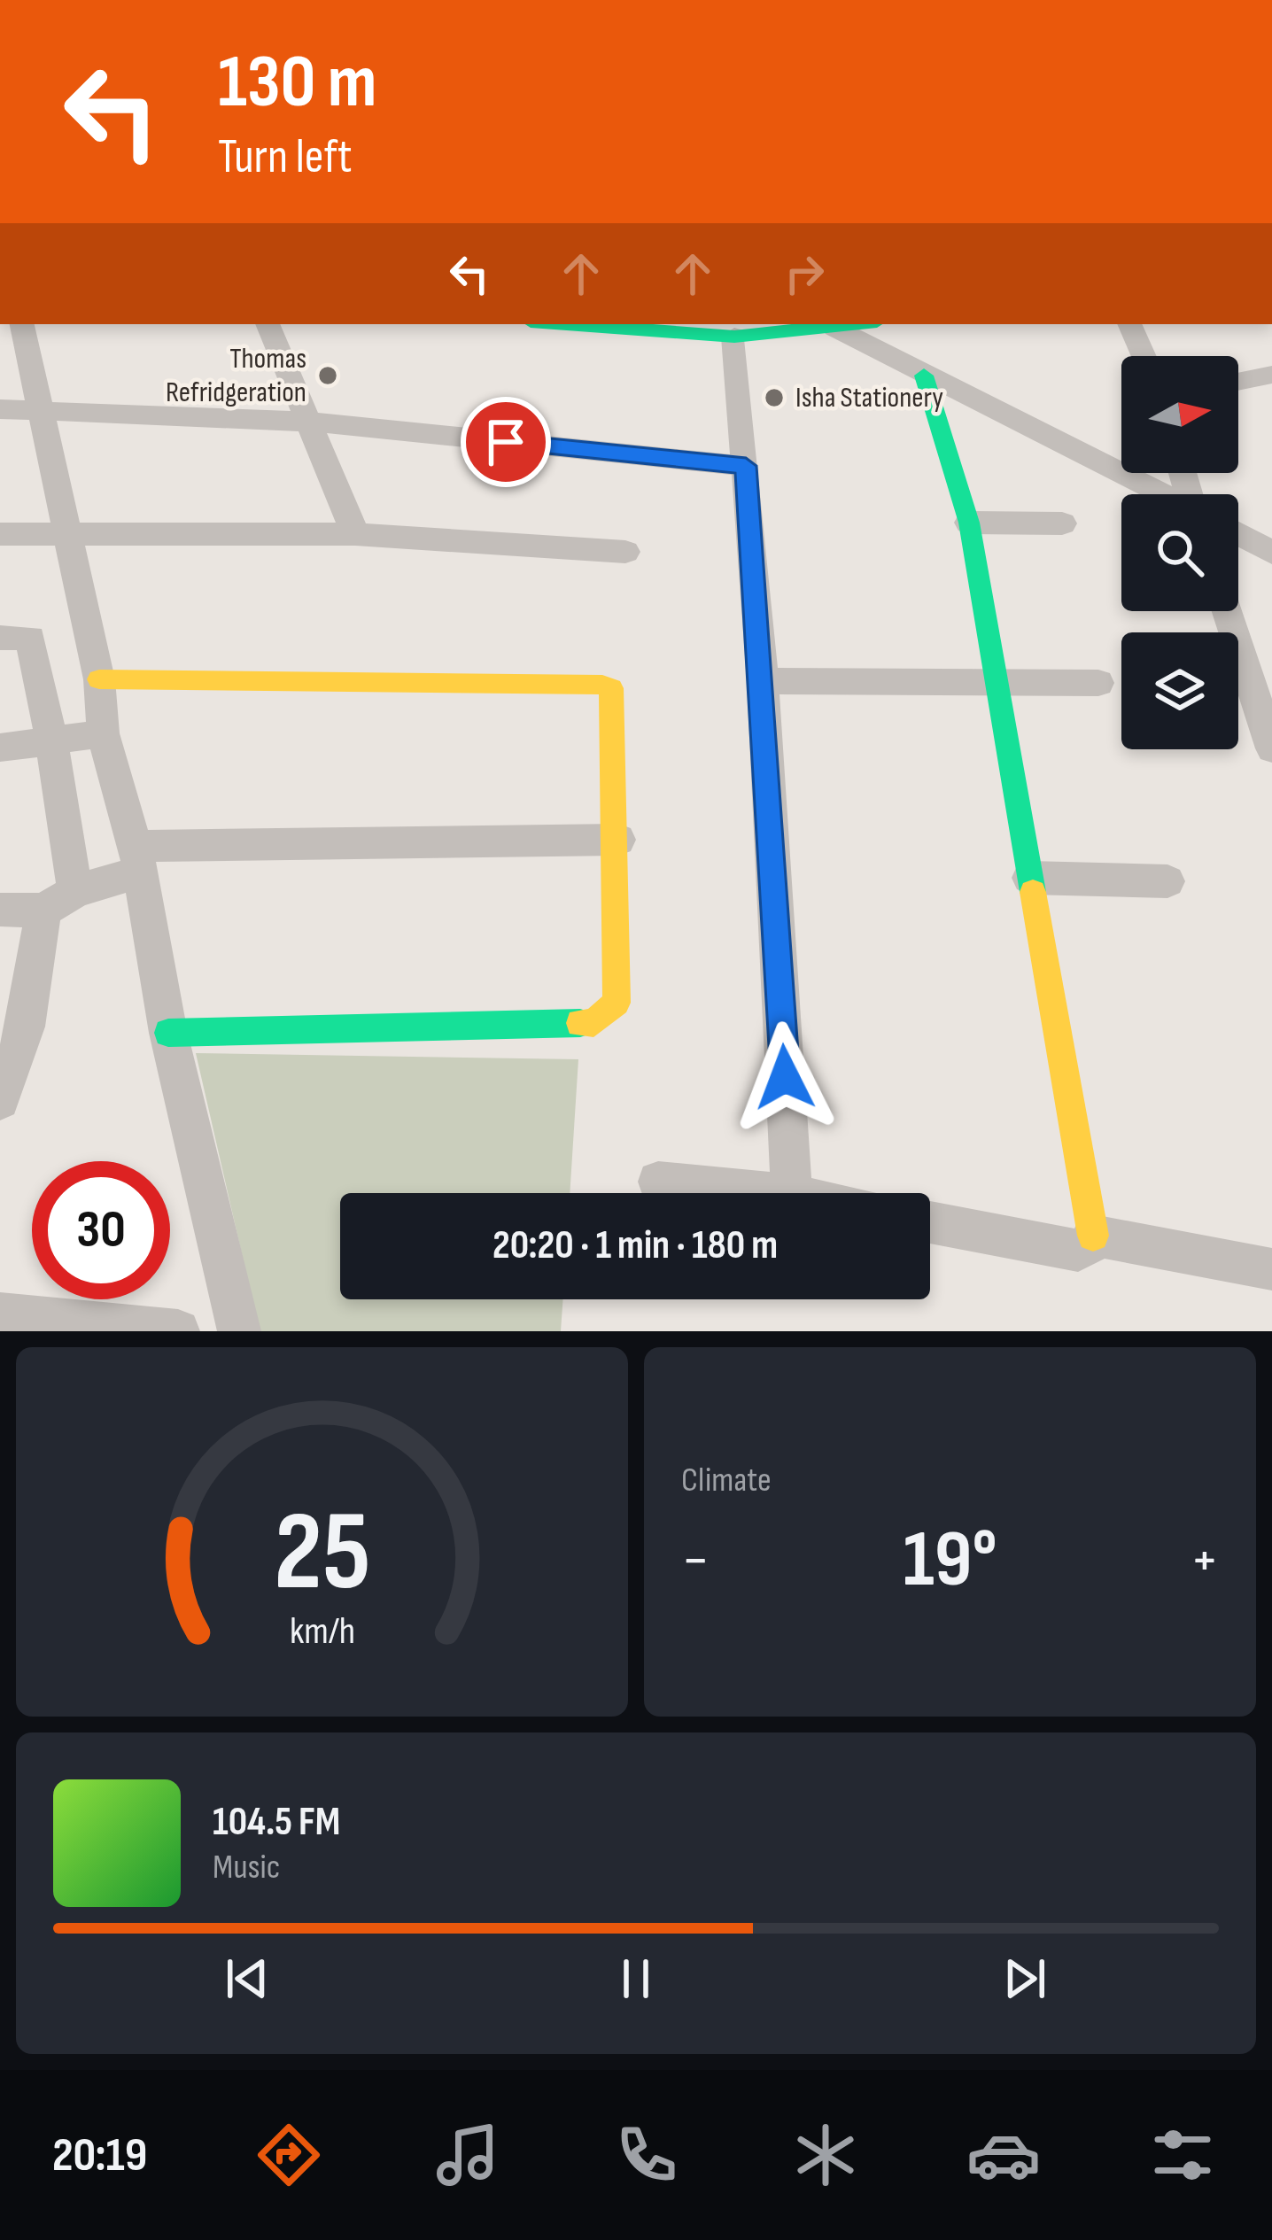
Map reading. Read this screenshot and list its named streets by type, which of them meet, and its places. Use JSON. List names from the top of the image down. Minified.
{"places":["Thomas Refridgeration","Isha Stationery"],"north":"right","page":{"turn":["130 m","Turn left"],"limit":"30","trip":"20:20 · 1 min · 180 m","tile":"Climate","heat":["−","19°","+"],"song":["104.5 FM","Music"],"tabs":"20:19","gauge":["25","km/h"]}}
